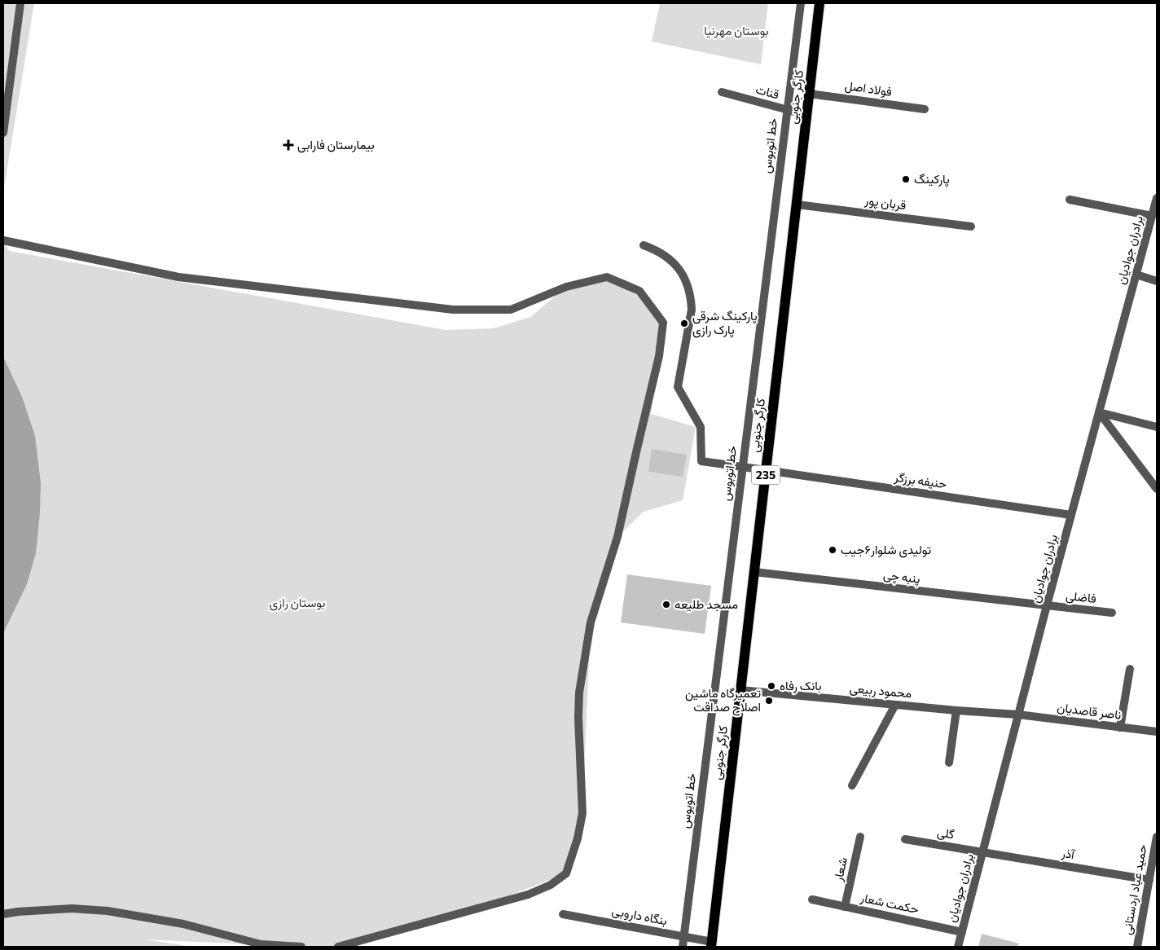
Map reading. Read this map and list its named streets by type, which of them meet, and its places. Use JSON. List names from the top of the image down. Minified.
{"streets":{"main road":["کارگر جنوبی","235"],"street":["فولاد اصل","قنات","خط اتوبوس","قربان پور","برادران جوادیان","حنیفه برزگر","پنبه چی","فاضلی","محمود ربیعی","ناصر قاصدیان","گلی","آذر","شعار","حمید عباد اردستانی","حکمت شعار","بنگاه داروبی"]},"crossings":[["فولاد اصل","کارگر جنوبی"],["قنات","کارگر جنوبی"],["کارگر جنوبی","قربان پور"],["کارگر جنوبی","حنیفه برزگر"],["کارگر جنوبی","پنبه چی"],["کارگر جنوبی","محمود ربیعی"],["کارگر جنوبی","بنگاه داروبی"],["برادران جوادیان","حنیفه برزگر"],["برادران جوادیان","پنبه چی"],["برادران جوادیان","فاضلی"],["برادران جوادیان","محمود ربیعی"],["برادران جوادیان","ناصر قاصدیان"],["برادران جوادیان","گلی"],["برادران جوادیان","آذر"],["برادران جوادیان","حکمت شعار"],["پنبه چی","فاضلی"],["محمود ربیعی","ناصر قاصدیان"],["گلی","آذر"],["آذر","حمید عباد اردستانی"],["شعار","حکمت شعار"]],"parks":["بوستان مهرنیا","بوستان رازی"],"places":{"health":["بیمارستان فارابی"],"other":["پارکینگ","پارکینگ شرقی پارک رازی","تولیدی شلوار۶جیب","مسجد طلیعه","بانک رفاه","تعمیرگاه ماشین اصلاح صداقت"]}}
